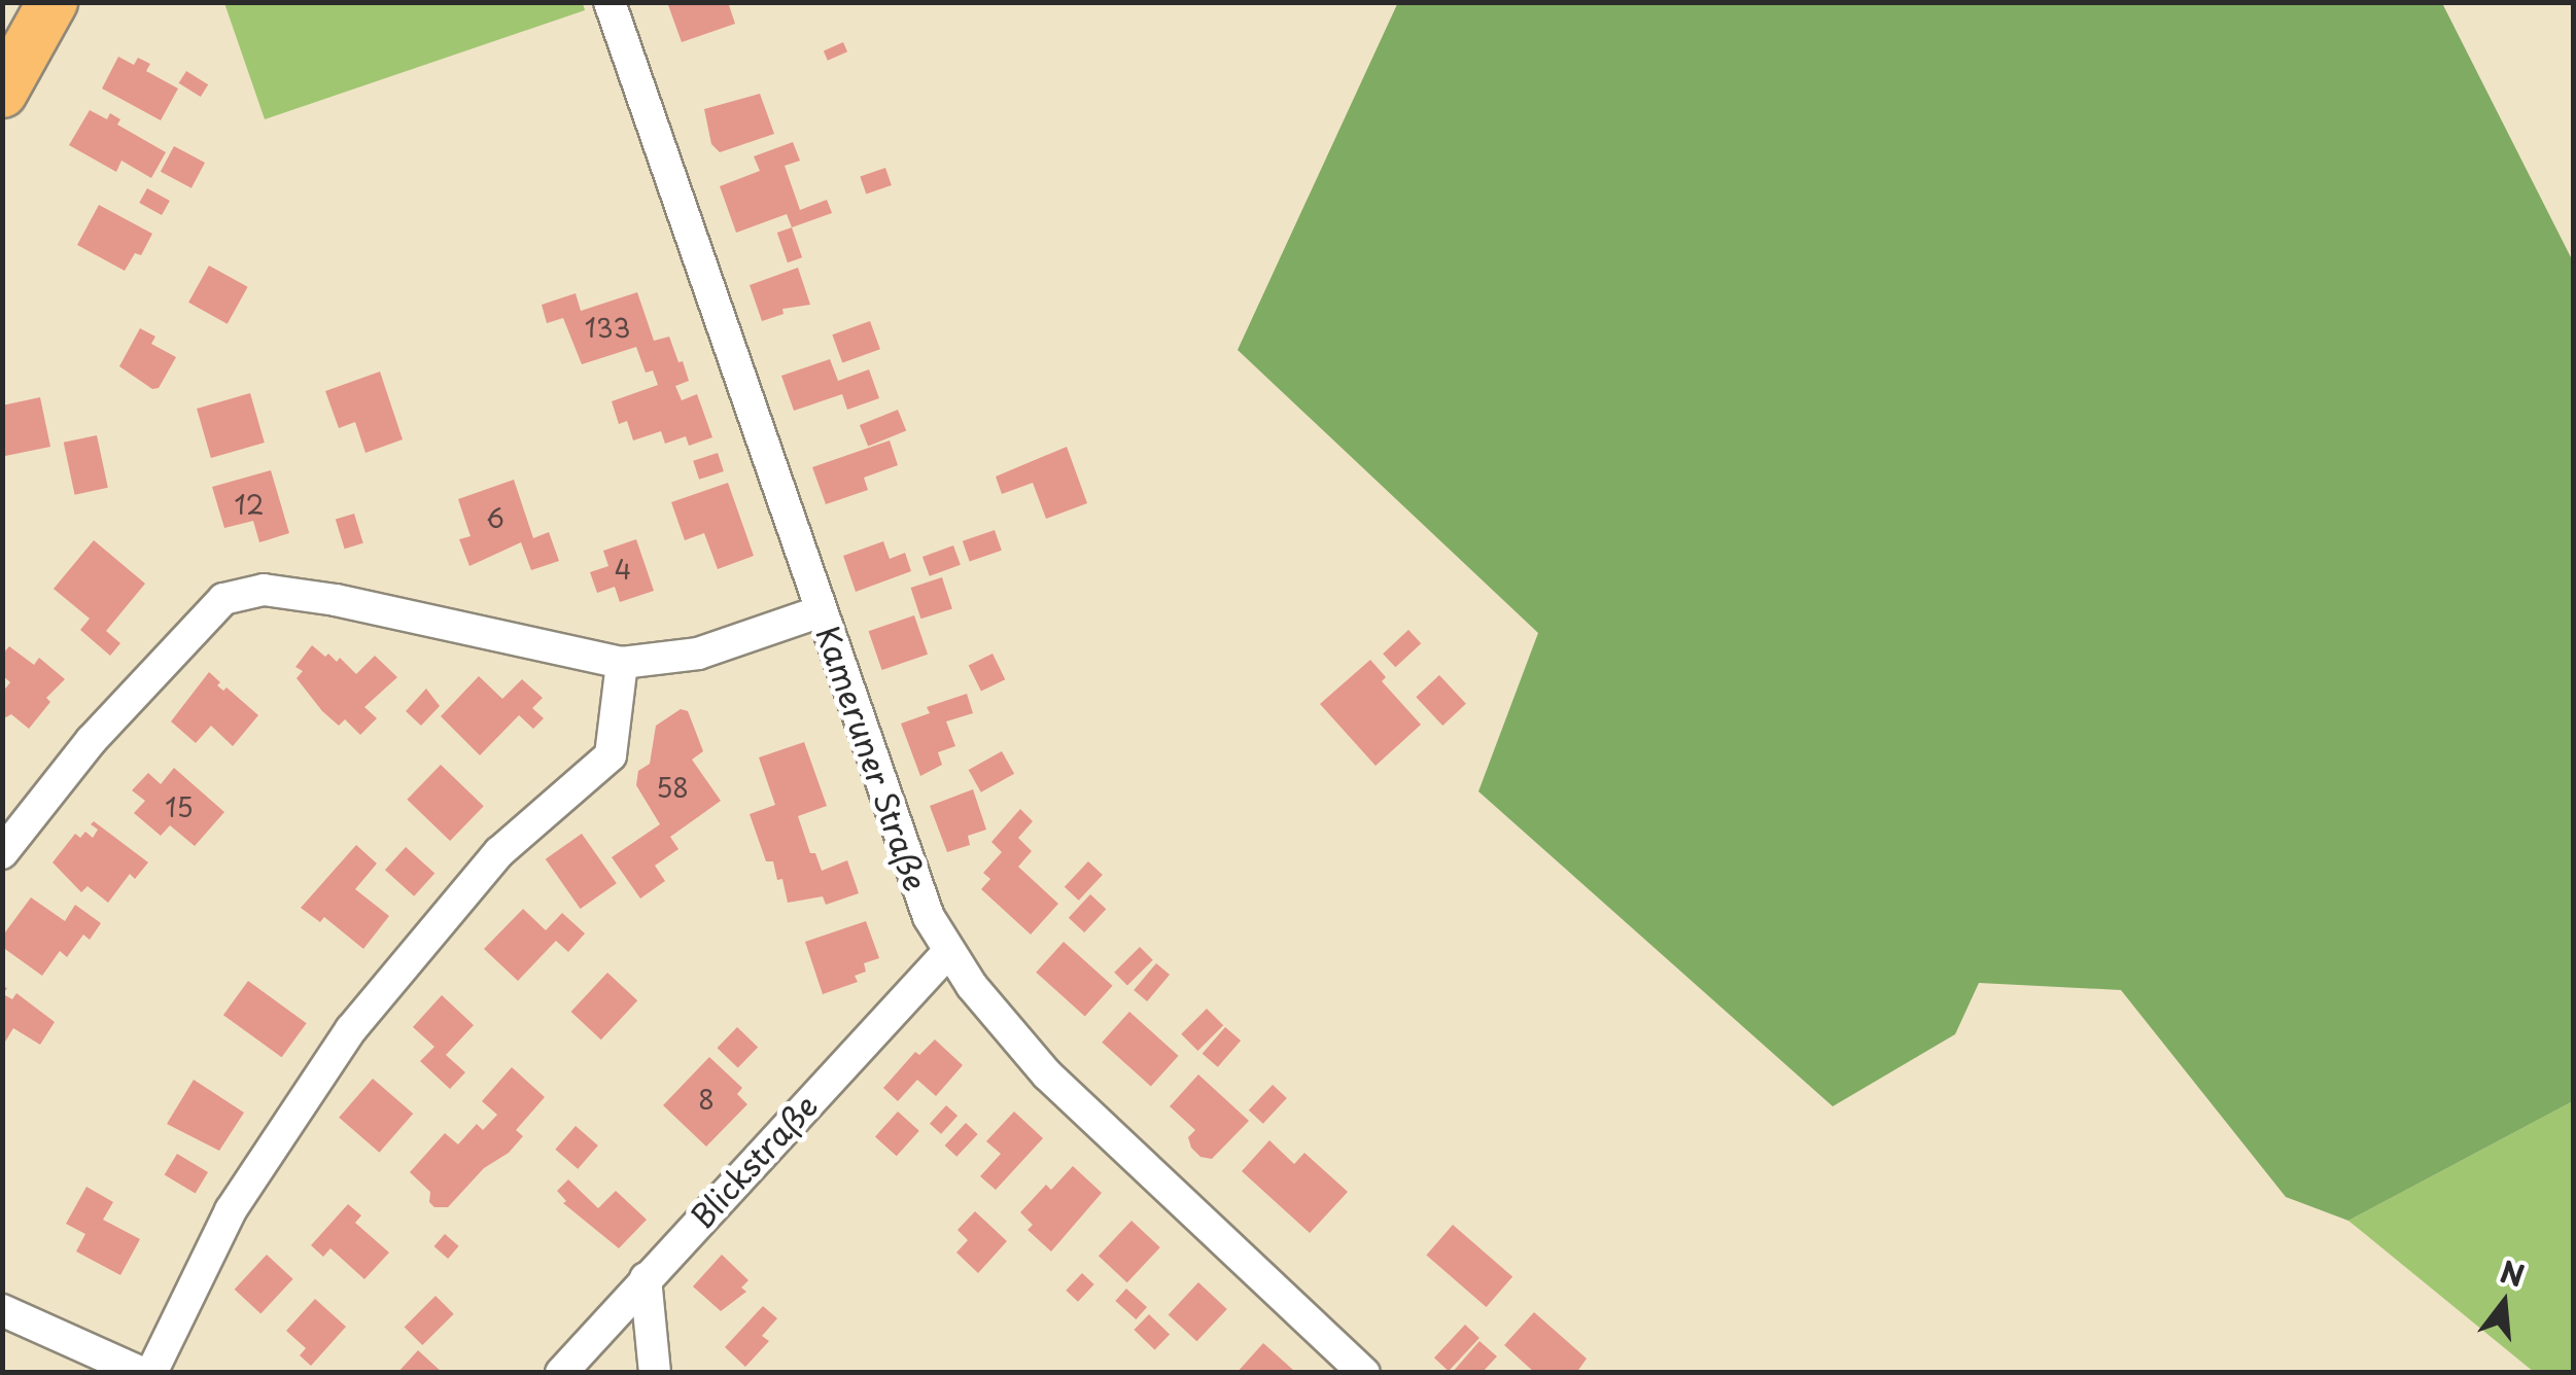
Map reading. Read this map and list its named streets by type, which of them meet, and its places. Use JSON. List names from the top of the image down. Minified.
{"streets":{"street":["Kameruner Straße","Blickstraße"]},"crossings":[["Kameruner Straße","Blickstraße"]],"house_numbers":["133","12","6","4","58","15","8"],"north":"top"}
